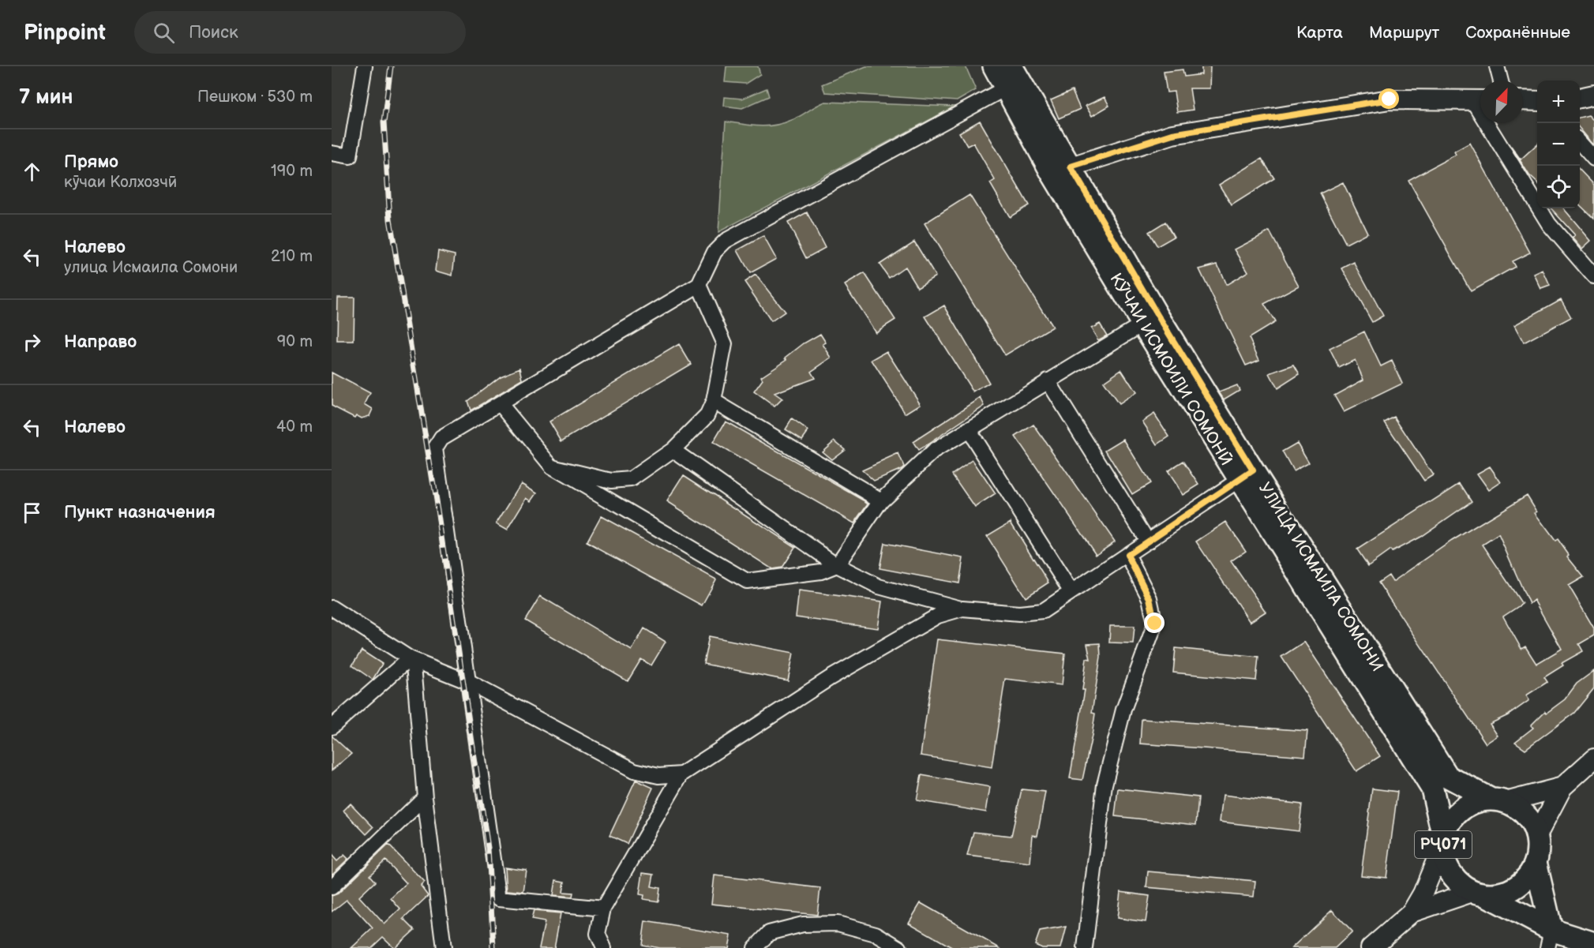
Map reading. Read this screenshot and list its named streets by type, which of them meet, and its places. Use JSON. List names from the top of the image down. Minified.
{"streets":{"main road":["КӮЧАИ ИСМОИЛИ СОМОНӢ","УЛИЦА ИСМАИЛА СОМОНИ","РҶ071"]},"crossings":[["КӮЧАИ ИСМОИЛИ СОМОНӢ","УЛИЦА ИСМАИЛА СОМОНИ"],["КӮЧАИ ИСМОИЛИ СОМОНӢ","РҶ071"],["УЛИЦА ИСМАИЛА СОМОНИ","РҶ071"]],"north":"top right","page":{"header":"Pinpoint","search":"Поиск","nav":["Карта","Маршрут","Сохранённые"],"heading":["7 мин","Пешком · 530 m"],"map_buttons":["+","−"],"list":[["Прямо","кӯчаи Колхозчӣ","190 m"],["Налево","улица Исмаила Сомони","210 m"],["Направо","90 m"],["Налево","40 m"],"Пункт назначения"]}}
